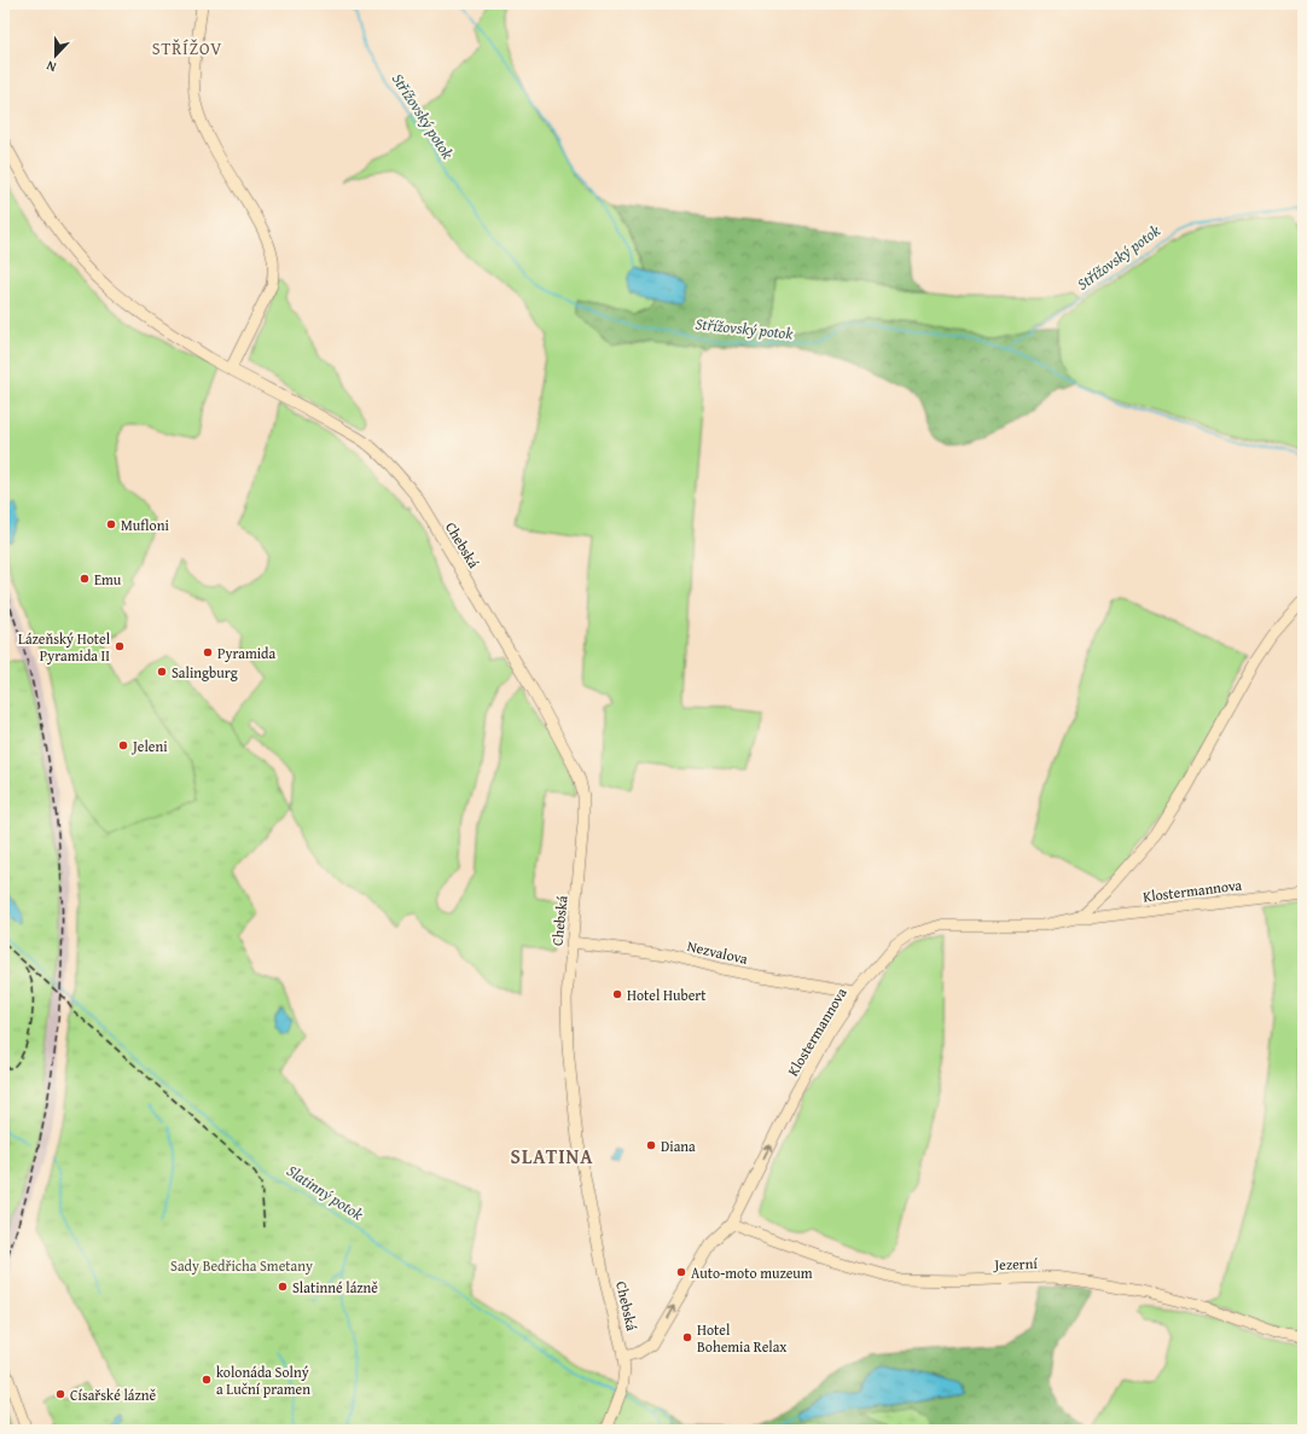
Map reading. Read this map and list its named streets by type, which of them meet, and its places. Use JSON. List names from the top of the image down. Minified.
{"streets":{"street":["Chebská","Klostermannova","Nezvalova","Jezerní"]},"crossings":[["Chebská","Klostermannova"],["Chebská","Nezvalova"],["Klostermannova","Nezvalova"],["Klostermannova","Jezerní"]],"one_way":["Klostermannova"],"districts":["STŘÍŽOV","SLATINA"],"water":["Střížovský potok","Slatinný potok"],"parks":["Sady Bedřicha Smetany"],"places":["Mufloni","Emu","Lázeňský Hotel Pyramida II","Pyramida","Salingburg","Jeleni","Hotel Hubert","Diana","Auto-moto muzeum","Slatinné lázně","Hotel Bohemia Relax","kolonáda Solný a Luční pramen","Císařské lázně"],"north":"bottom"}
